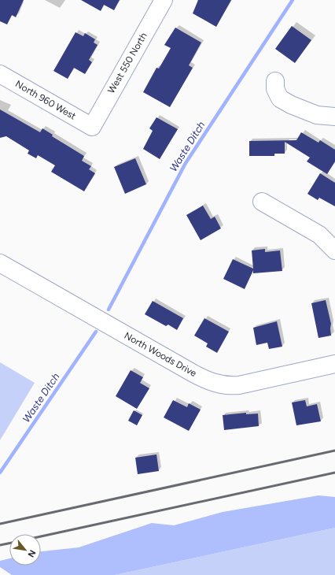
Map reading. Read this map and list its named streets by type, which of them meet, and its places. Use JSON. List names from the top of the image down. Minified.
{"streets":{"street":["West 550 North","North 960 West","North Woods Drive"]},"crossings":[["West 550 North","North 960 West"]],"water":["Waste Ditch"],"north":"bottom right"}
